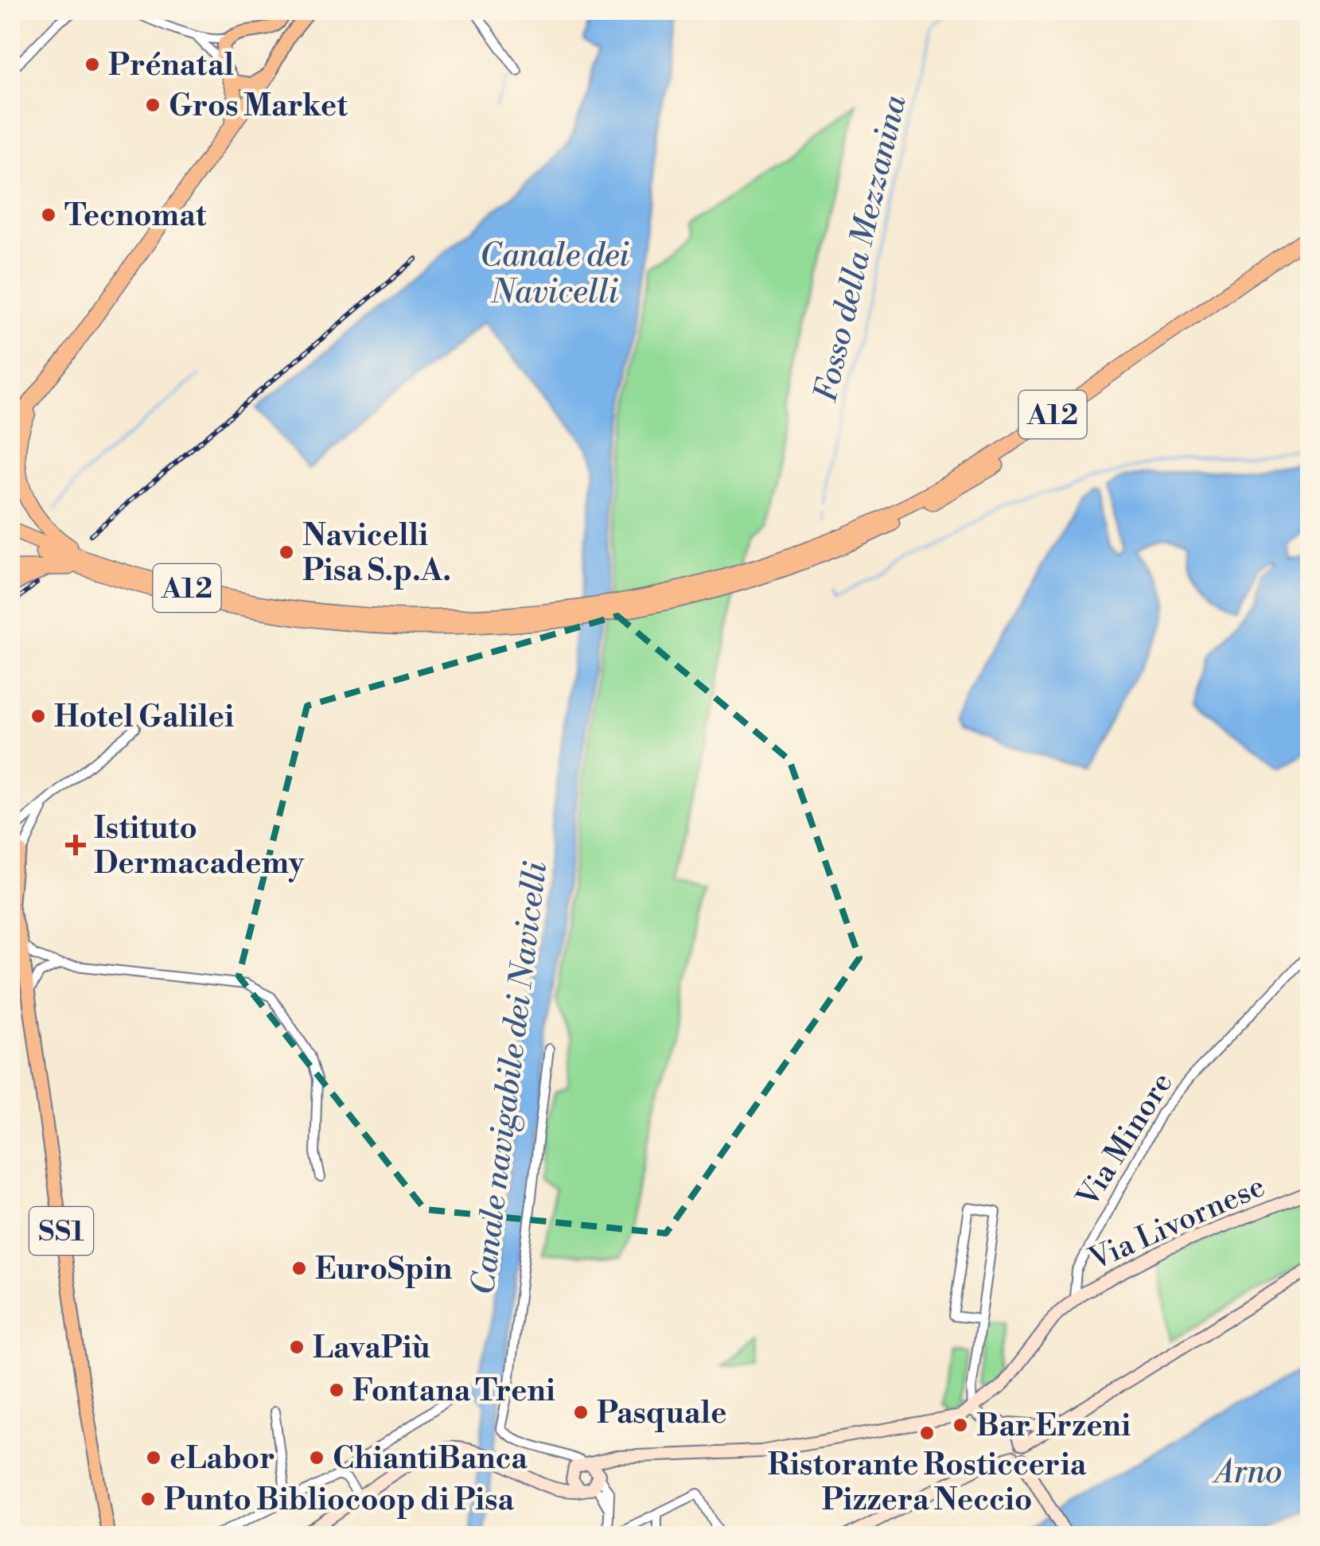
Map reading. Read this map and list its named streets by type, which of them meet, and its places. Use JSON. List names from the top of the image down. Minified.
{"streets":{"highway":["A12"],"main road":["SS1"],"street":["Via Minore","Via Livornese"]},"crossings":[["Via Minore","Via Livornese"]],"water":["Fosso della Mezzanina","Canale dei Navicelli","Canale navigabile dei Navicelli","Arno"],"places":{"other":["Prénatal","Gros Market","Tecnomat","Navicelli Pisa S.p.A.","Hotel Galilei","EuroSpin","LavaPiù","Fontana Treni","Pasquale","Bar Erzeni","Ristorante Rosticceria Pizzera Neccio","eLabor","ChiantiBanca","Punto Bibliocoop di Pisa"],"health":["Istituto Dermacademy"]}}
